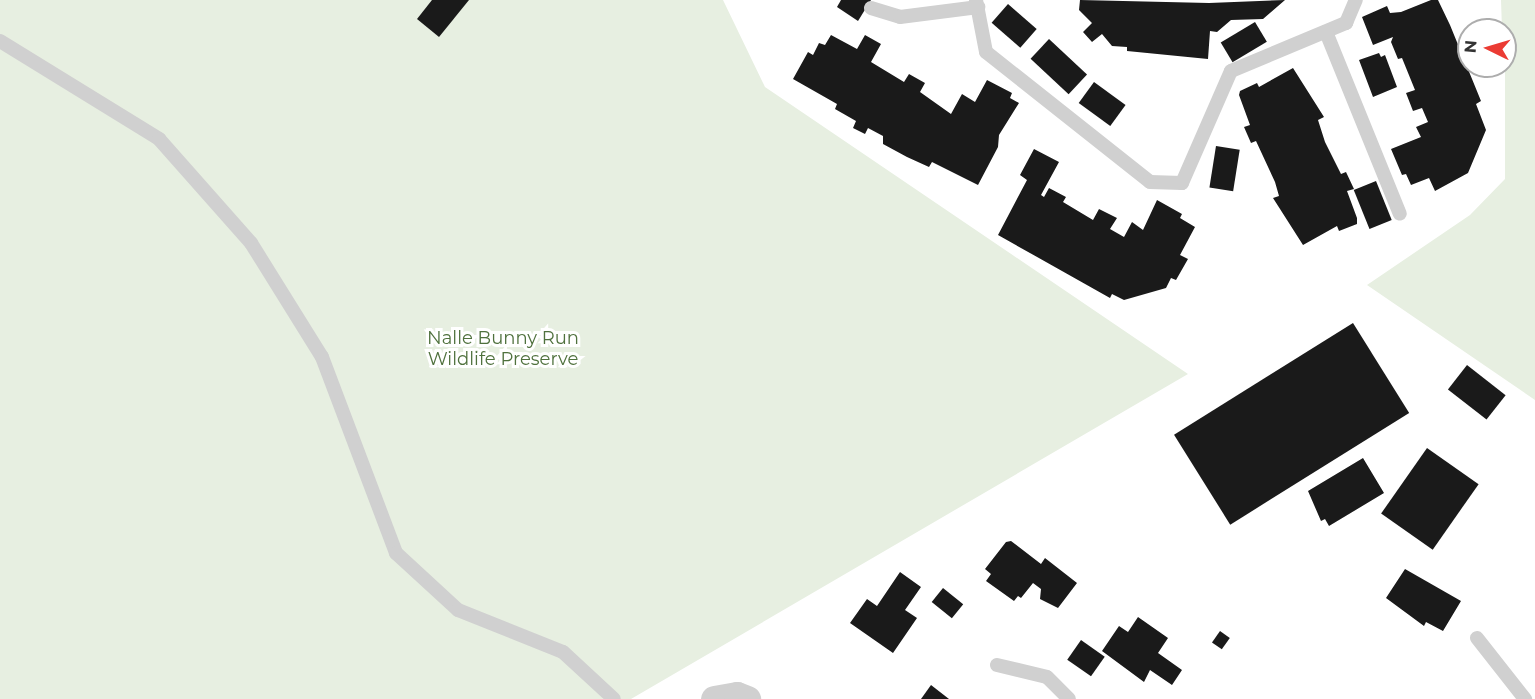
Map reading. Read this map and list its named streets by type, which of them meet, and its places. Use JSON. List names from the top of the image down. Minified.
{"parks":["Nalle Bunny Run Wildlife Preserve"],"north":"left"}
